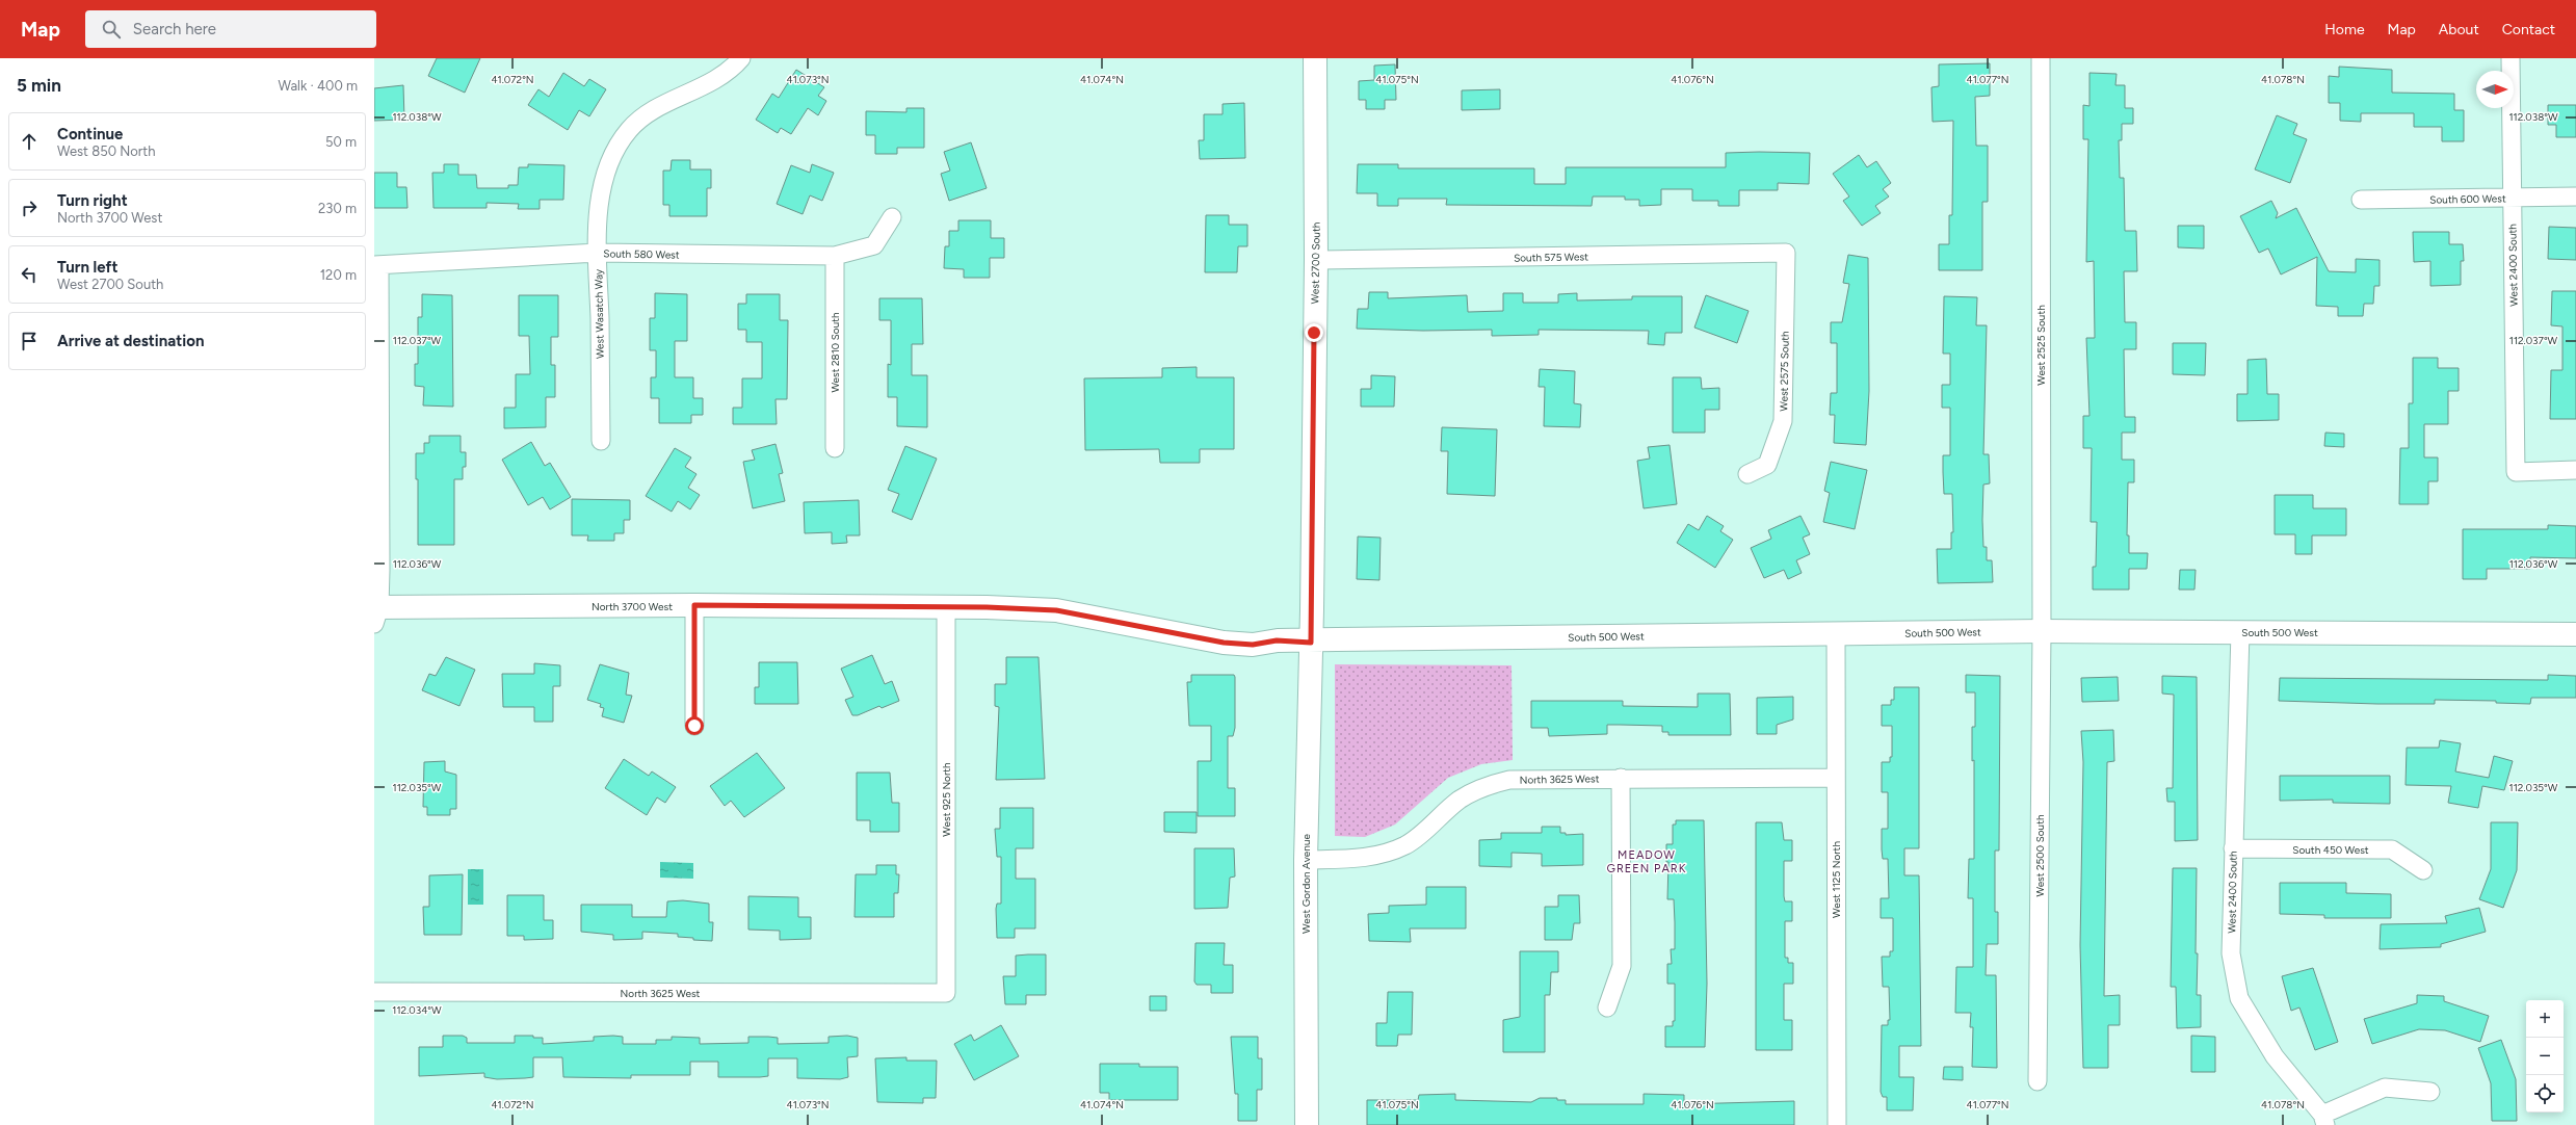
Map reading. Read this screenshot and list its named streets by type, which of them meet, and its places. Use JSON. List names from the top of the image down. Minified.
{"streets":{"street":["South 600 West","South 580 West","South 575 West","West 2700 South","West 2400 South","West Wasatch Way","West 2525 South","West 2810 South","West 2575 South","North 3700 West","South 500 West","North 3625 West","West 925 North","South 450 West","West 2500 South","West 1125 North","West Gordon Avenue"]},"crossings":[["South 600 West","West 2400 South"],["South 580 West","West Wasatch Way"],["South 580 West","West 2810 South"],["South 575 West","West 2700 South"],["South 575 West","West 2575 South"],["West 2700 South","North 3700 West"],["West 2700 South","South 500 West"],["West 2700 South","West Gordon Avenue"],["West 2400 South","South 500 West"],["West 2400 South","South 450 West"],["West 2525 South","South 500 West"],["West 2525 South","West 2500 South"],["North 3700 West","South 500 West"],["North 3700 West","West 925 North"],["North 3700 West","West Gordon Avenue"],["South 500 West","West 2500 South"],["South 500 West","West 1125 North"],["South 500 West","West Gordon Avenue"],["North 3625 West","West 925 North"],["North 3625 West","West 1125 North"],["North 3625 West","West Gordon Avenue"]],"districts":["MEADOW GREEN PARK"],"north":"right","page":{"header":"Map","search":"Search here","nav":["Home","Map","About","Contact"],"heading":["5 min","Walk · 400 m"],"list":[["Continue","West 850 North","50 m"],["Turn right","North 3700 West","230 m"],["Turn left","West 2700 South","120 m"],"Arrive at destination"],"map_buttons":["+","−"]},"coordinates":["41.072°N","41.073°N","41.074°N","41.075°N","41.076°N","41.077°N","41.078°N","112.038°W","112.037°W","112.036°W","112.035°W","112.034°W"]}
